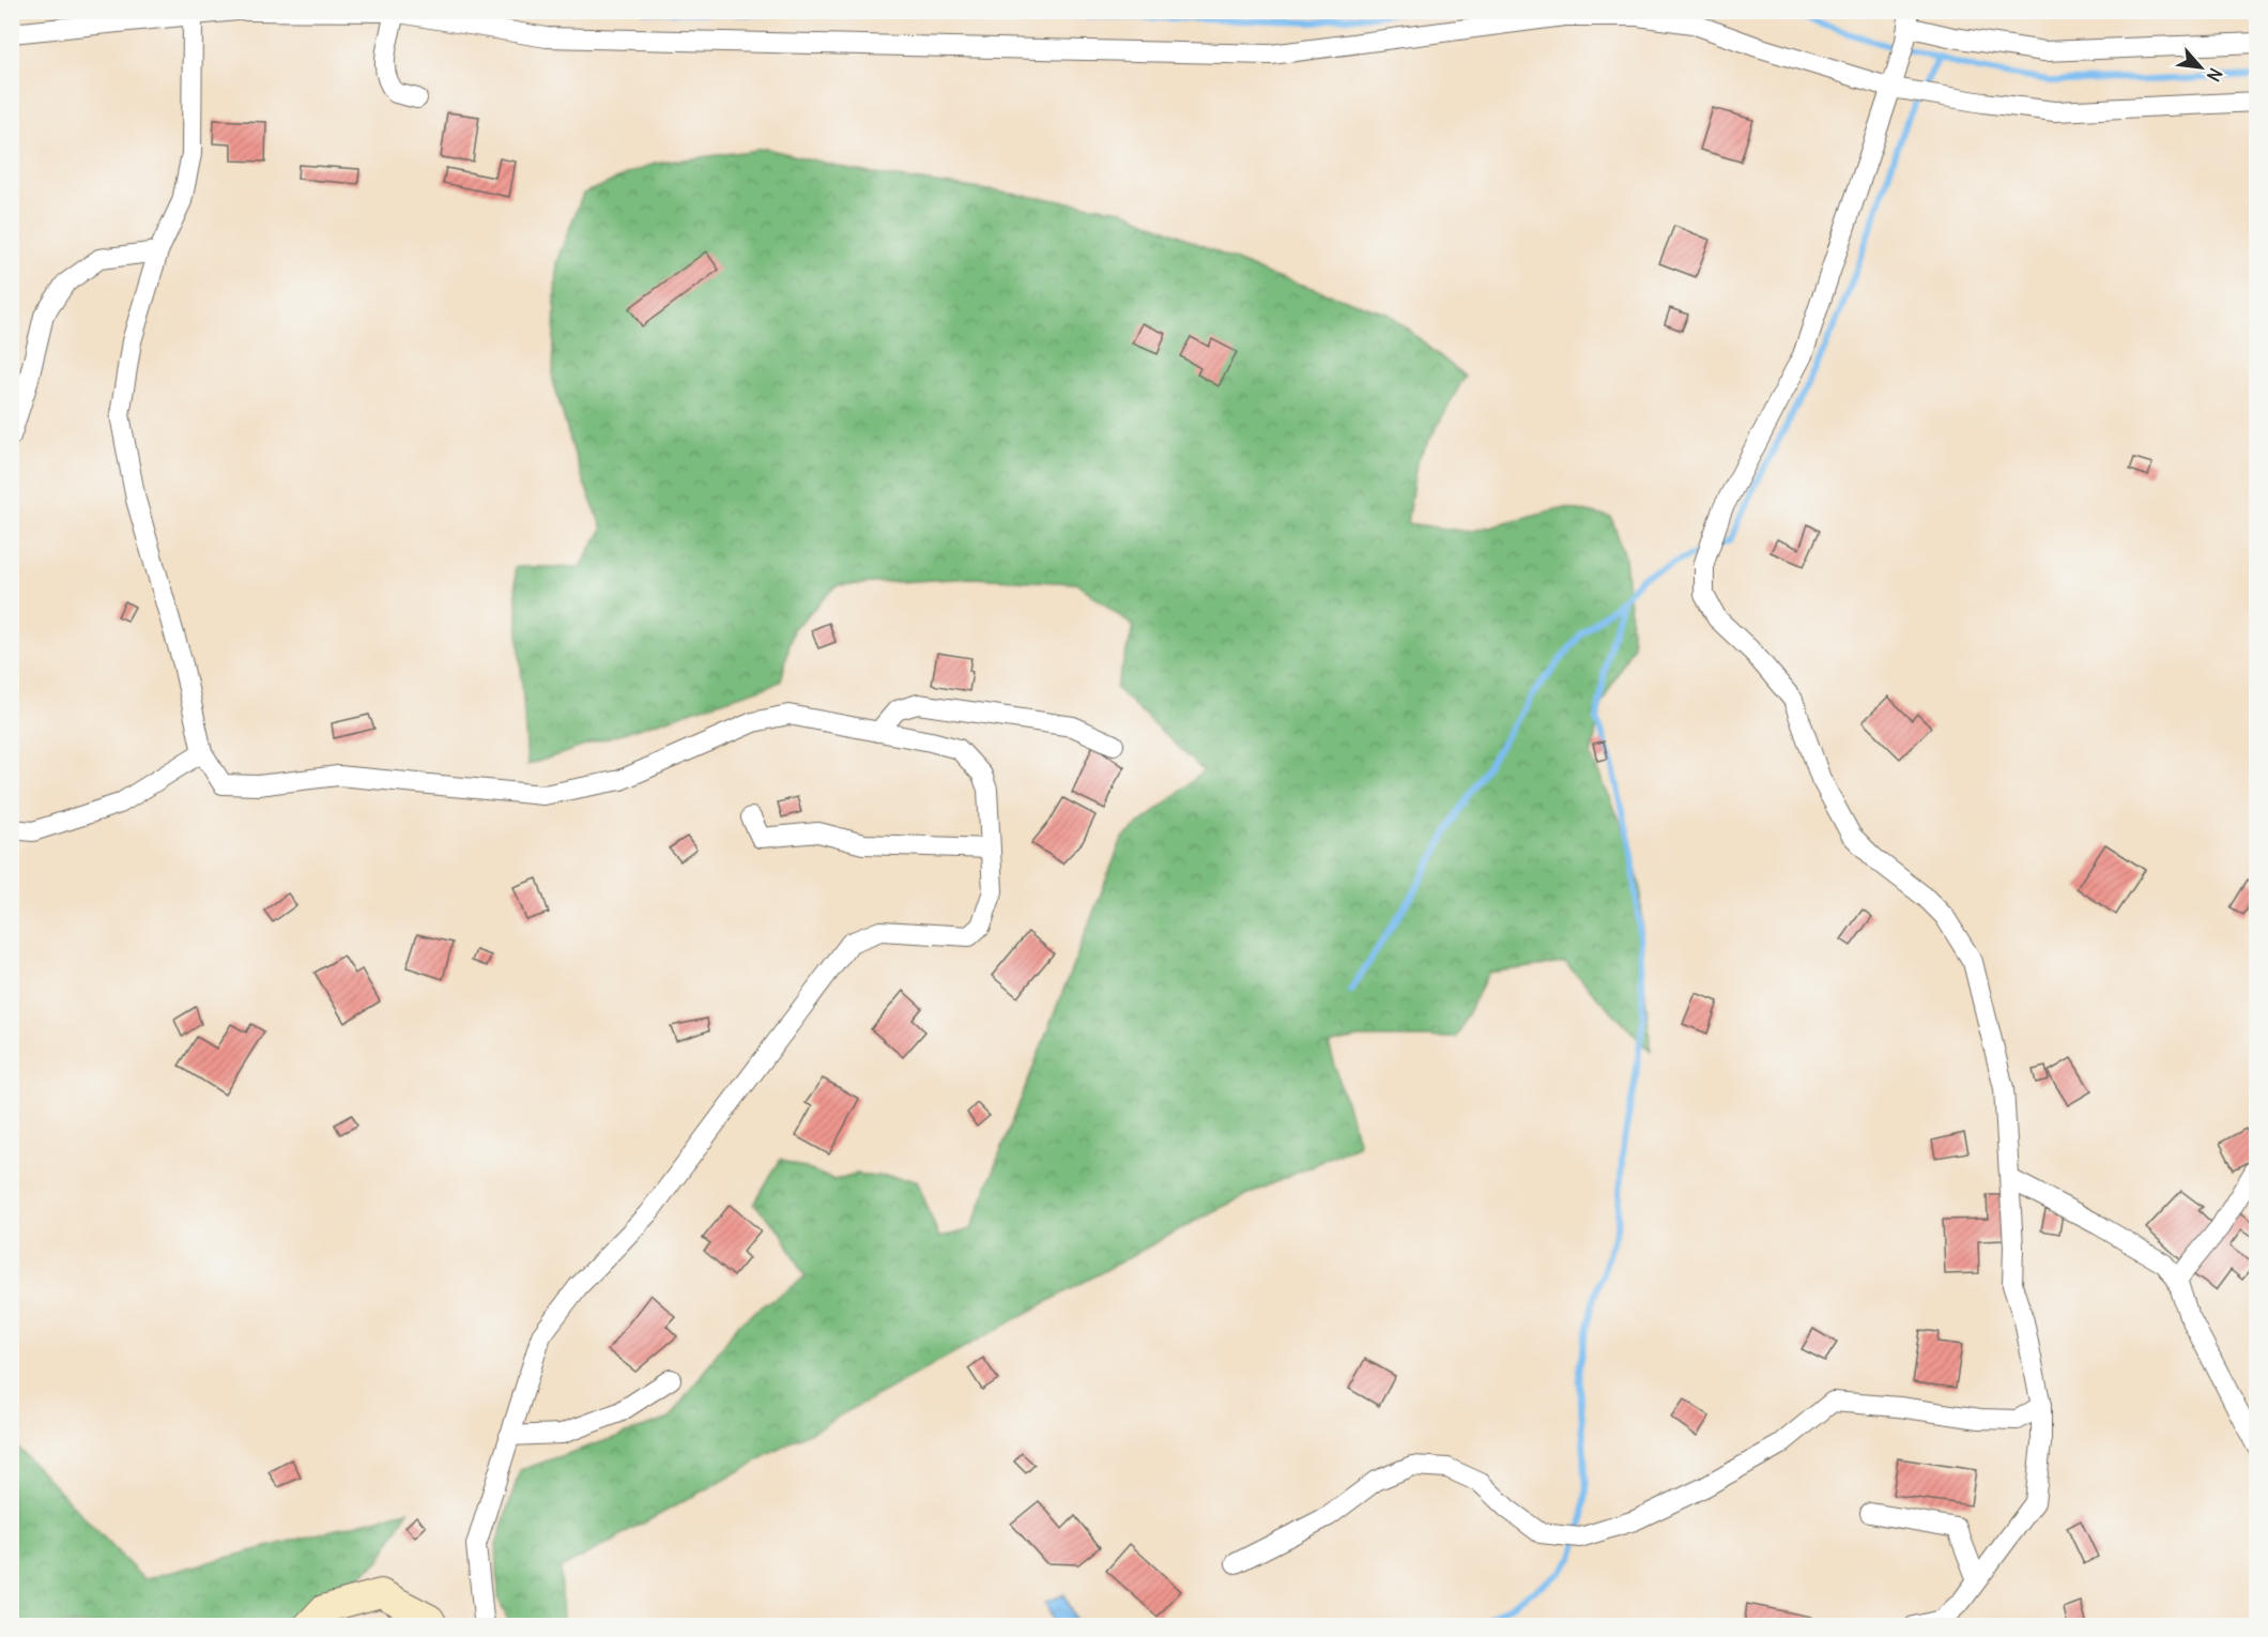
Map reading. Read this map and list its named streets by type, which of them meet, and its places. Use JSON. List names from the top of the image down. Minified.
{"north":"bottom right"}
